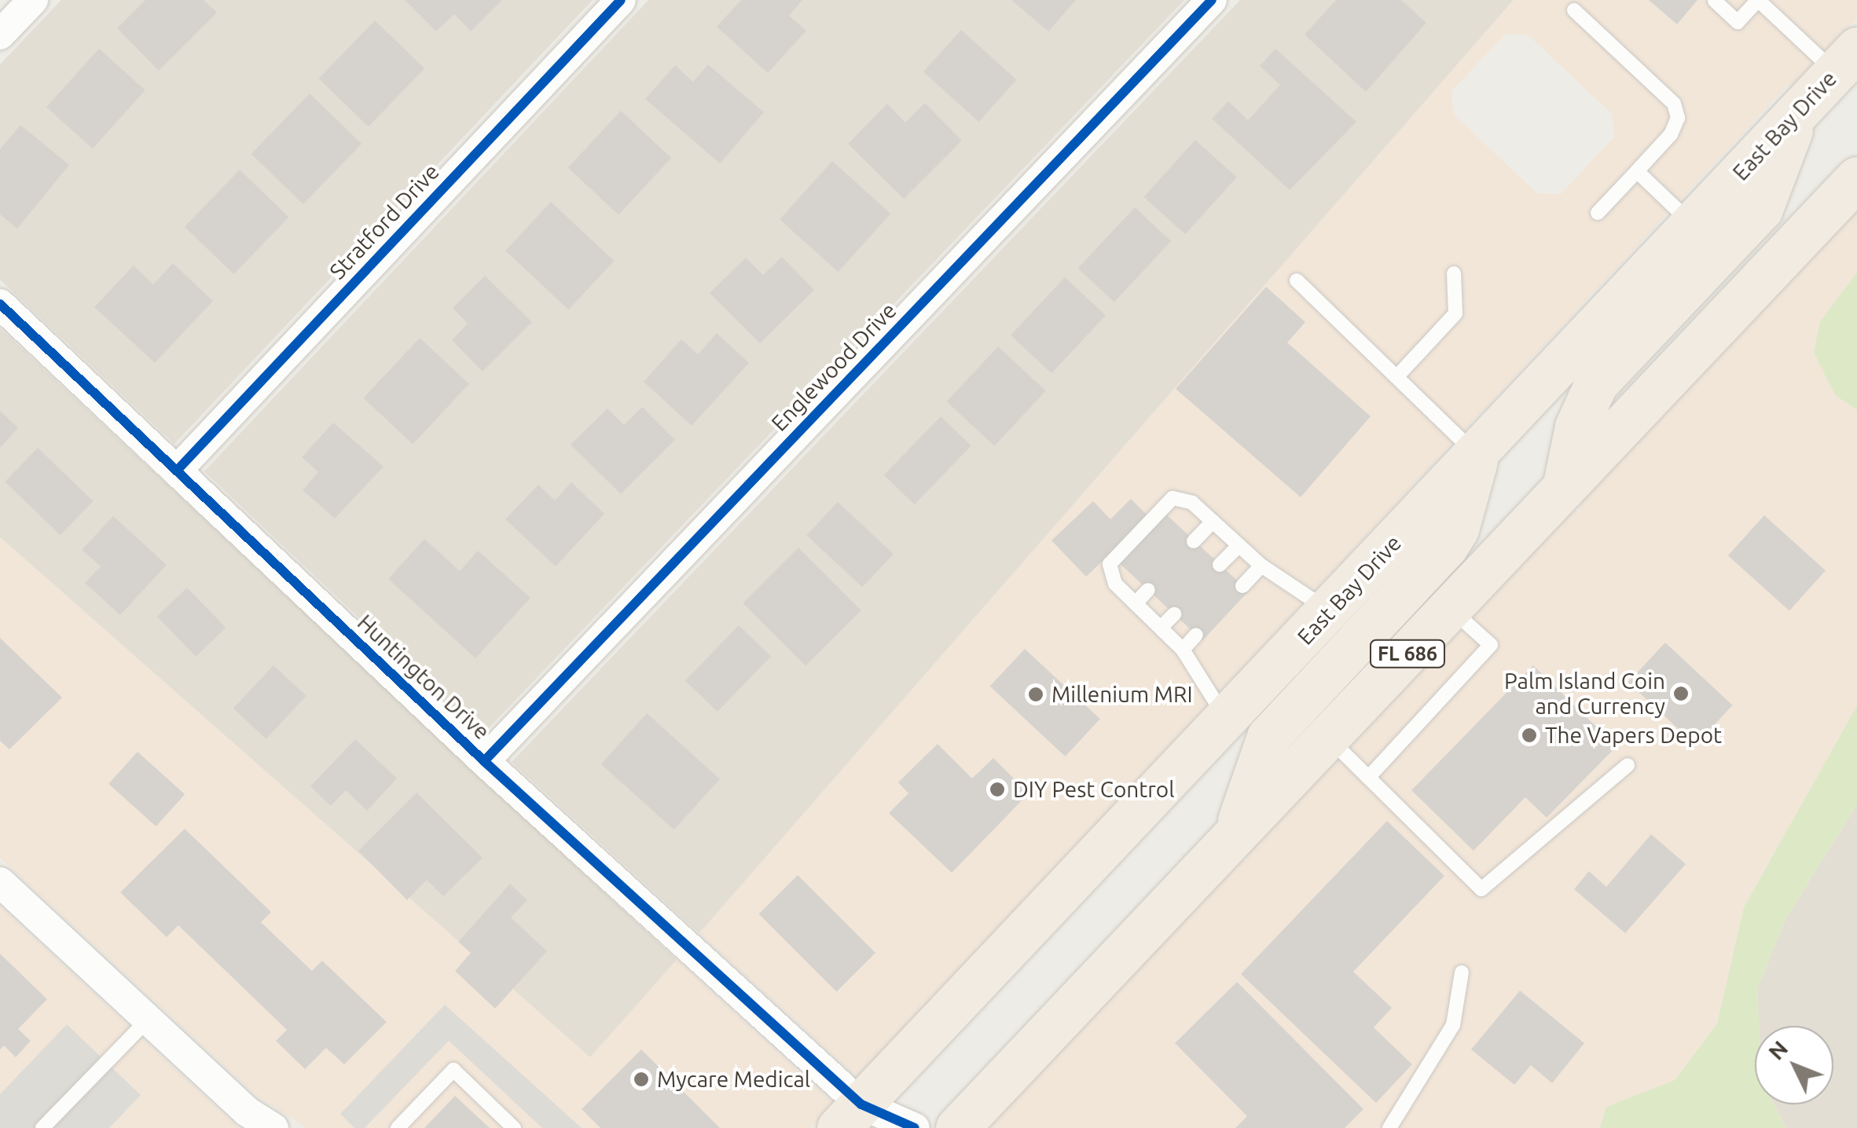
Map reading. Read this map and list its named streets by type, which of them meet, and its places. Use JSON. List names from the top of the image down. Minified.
{"streets":{"main road":["East Bay Drive","FL 686"],"street":["Stratford Drive","Englewood Drive","Huntington Drive"]},"crossings":[["East Bay Drive","Huntington Drive"],["Stratford Drive","Huntington Drive"],["Englewood Drive","Huntington Drive"]],"places":["Palm Island Coin and Currency","Millenium MRI","The Vapers Depot","DIY Pest Control","Mycare Medical"],"north":"top left"}
